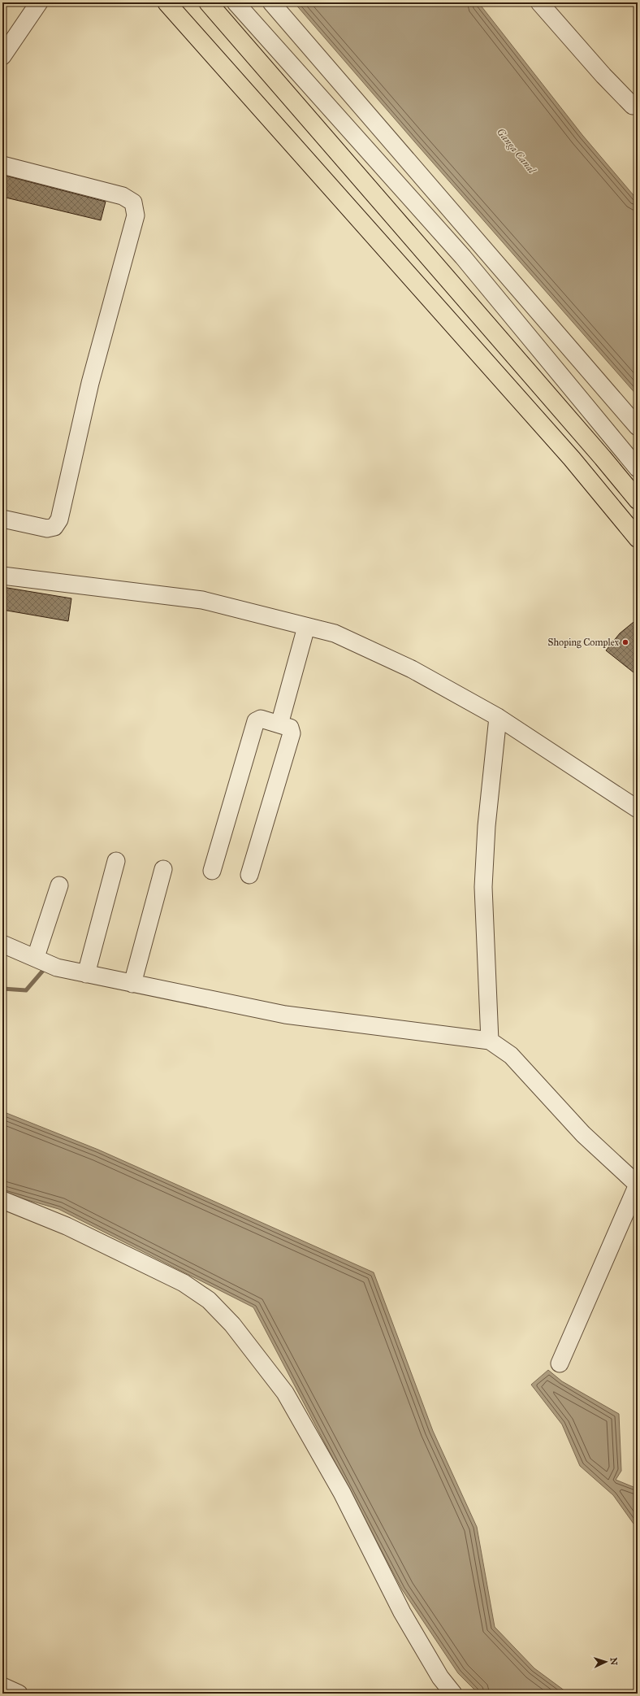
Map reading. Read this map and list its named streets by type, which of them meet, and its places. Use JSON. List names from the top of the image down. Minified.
{"water":["Ganga Canal"],"places":["Shoping Complex"],"north":"right"}
